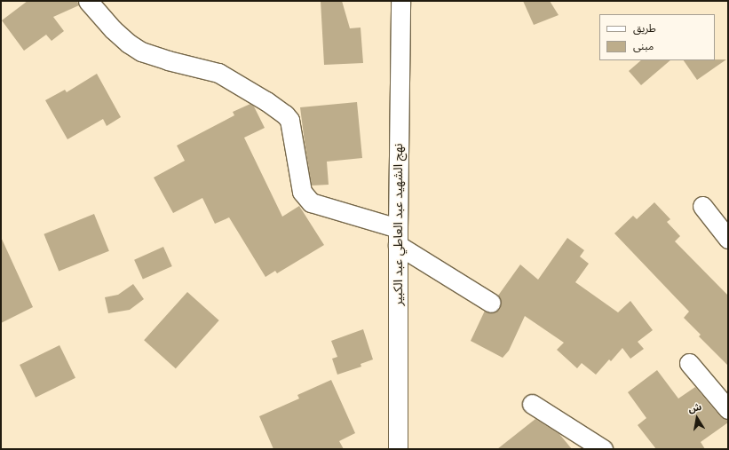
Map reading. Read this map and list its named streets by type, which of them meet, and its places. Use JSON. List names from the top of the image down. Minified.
{"streets":{"street":["نهج الشهيد عبد العاطي عبد الكبير"]},"legend":["طريق","مبنى"],"north":"top"}
